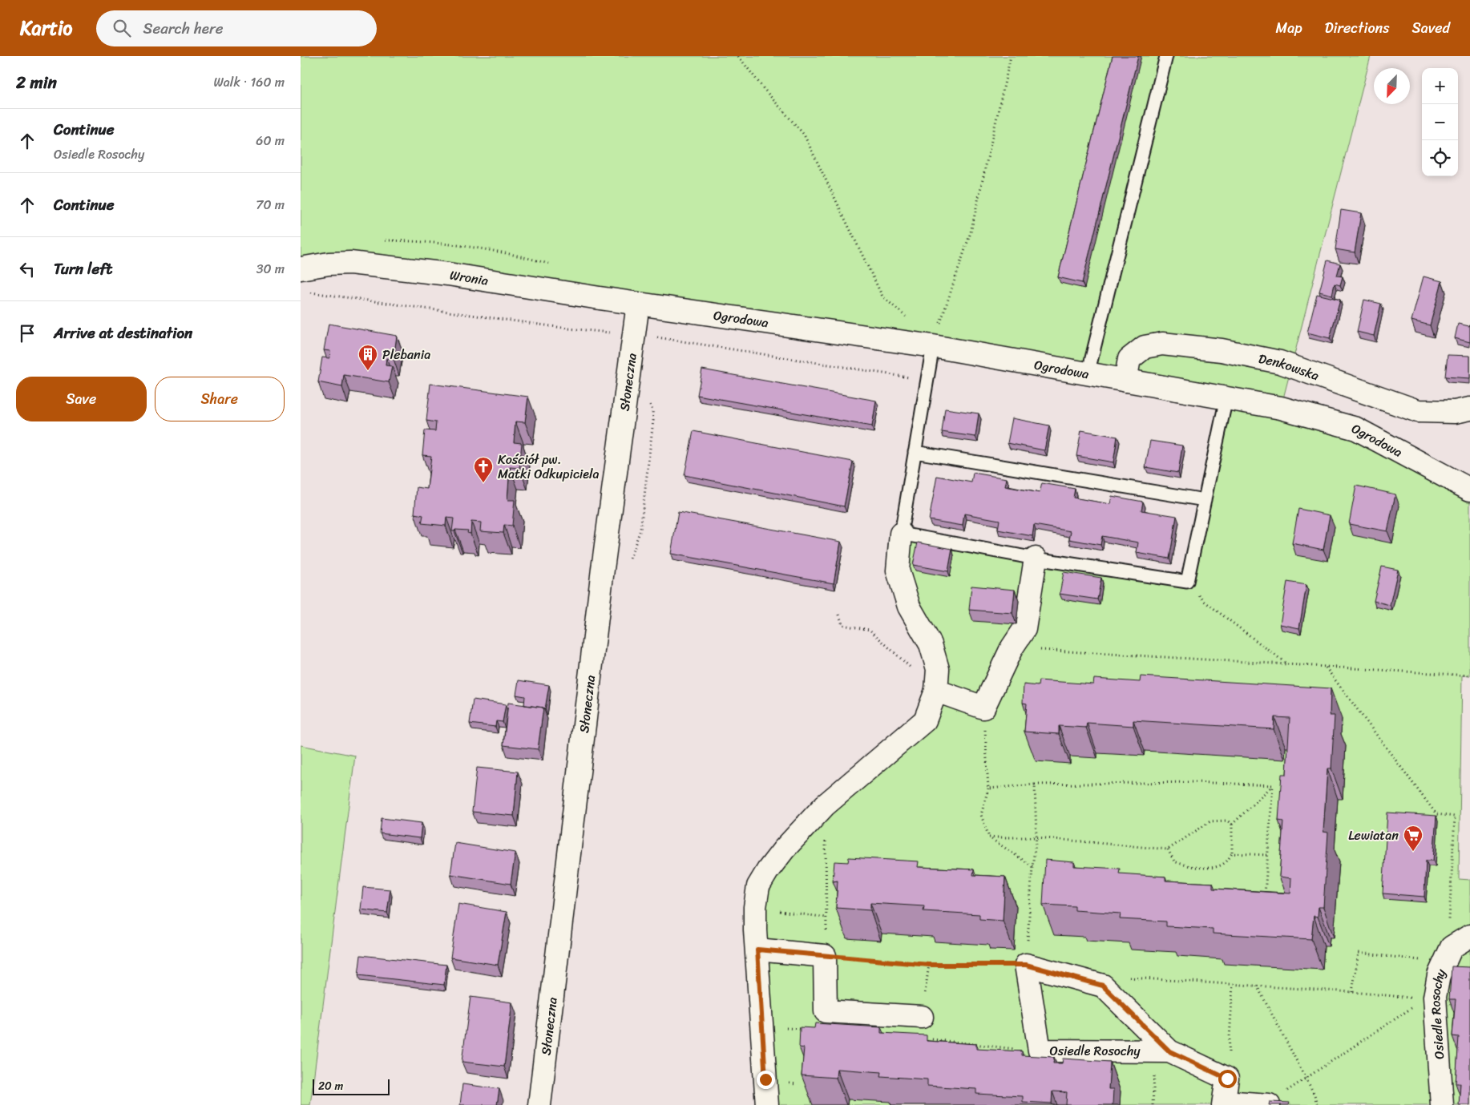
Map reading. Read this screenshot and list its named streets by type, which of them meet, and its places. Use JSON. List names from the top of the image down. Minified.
{"streets":{"street":["Wronia","Ogrodowa","Denkowska","Słoneczna","Osiedle Rosochy"]},"crossings":[["Wronia","Ogrodowa"],["Wronia","Słoneczna"],["Ogrodowa","Denkowska"],["Ogrodowa","Słoneczna"]],"places":{"building":["Plebania"],"church":["Kościół pw. Matki Odkupiciela"],"supermarket":["Lewiatan"]},"scale_bar":"20 m","north":"bottom left","page":{"header":"Kartio","search":"Search here","nav":["Map","Directions","Saved"],"heading":["2 min","Walk · 160 m"],"map_buttons":["+","−"],"list":[["Continue","Osiedle Rosochy","60 m"],["Continue","70 m"],["Turn left","30 m"],"Arrive at destination"],"buttons":["Save","Share"],"scale":"20 m"}}
